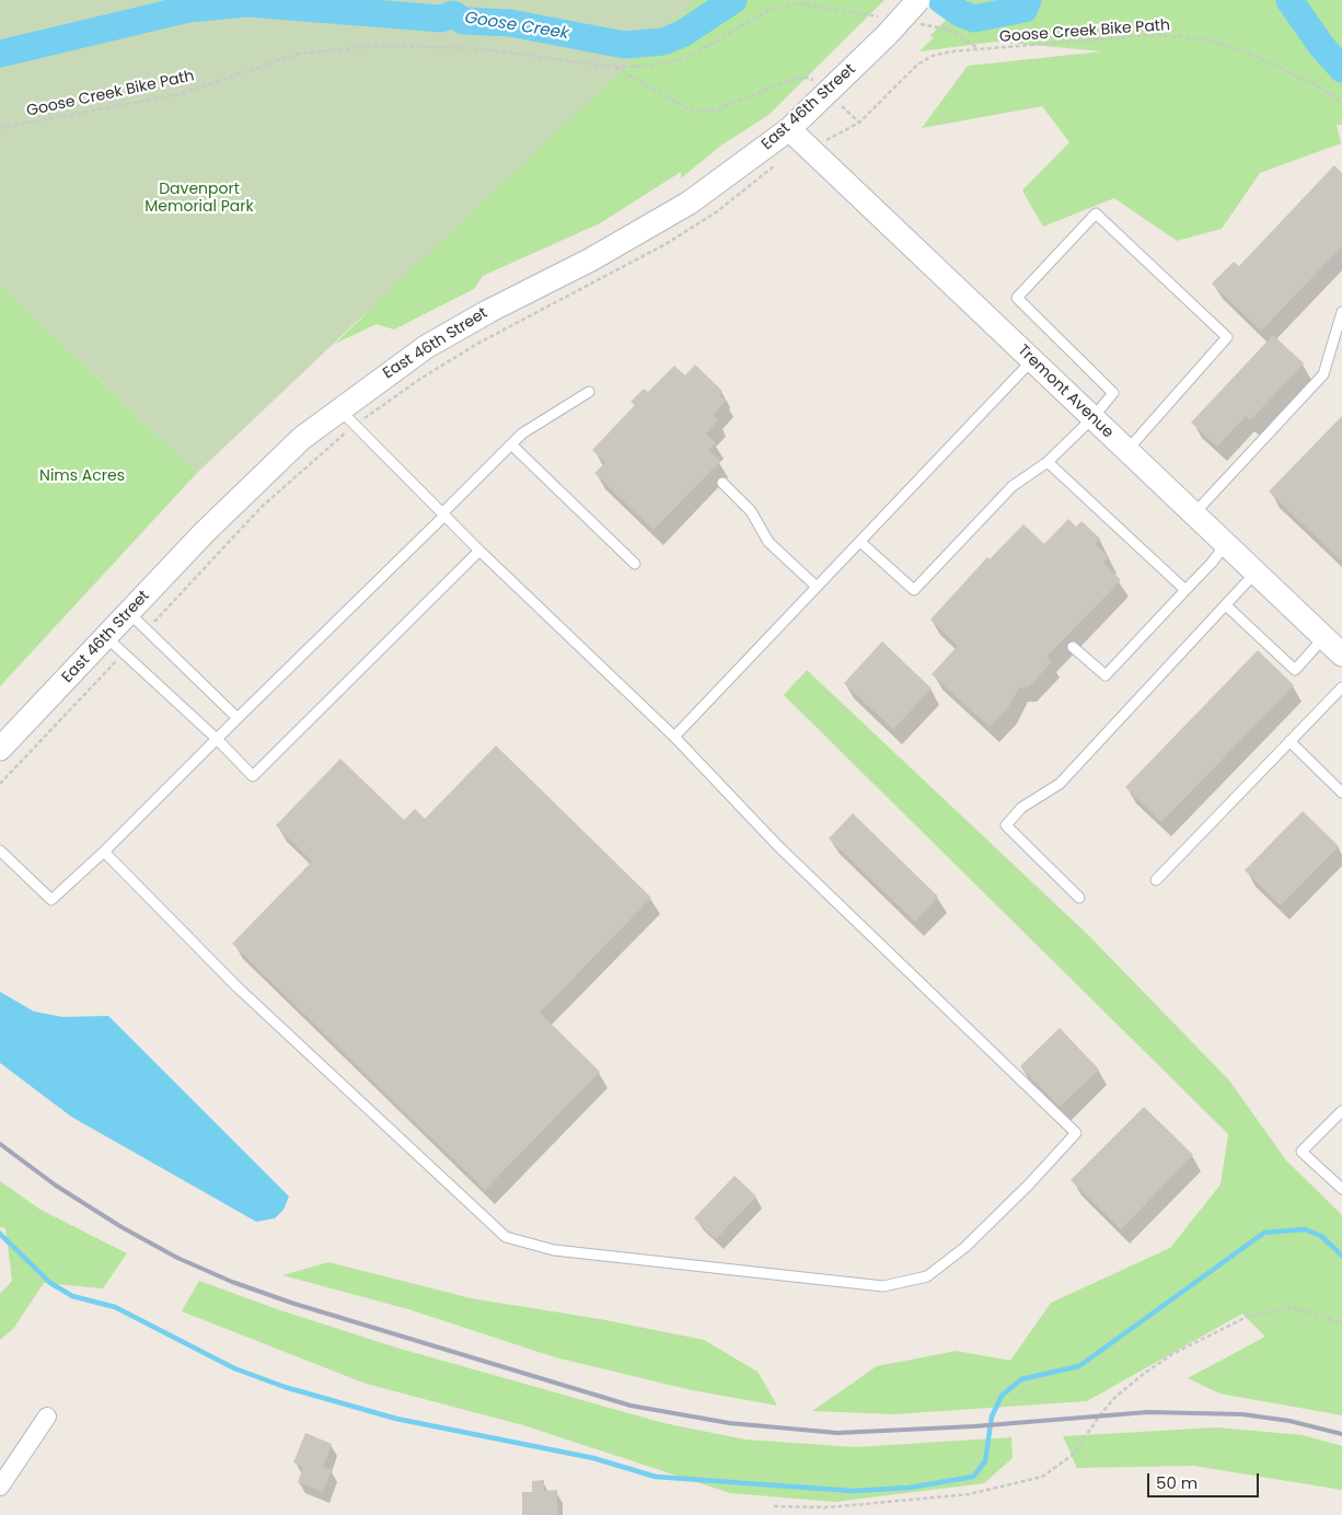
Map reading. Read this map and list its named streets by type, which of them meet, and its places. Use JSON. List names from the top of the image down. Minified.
{"streets":{"street":["East 46th Street","Tremont Avenue"],"path":["Goose Creek Bike Path"]},"crossings":[["Goose Creek Bike Path","East 46th Street"],["Goose Creek Bike Path","Tremont Avenue"],["East 46th Street","Tremont Avenue"]],"water":["Goose Creek"],"parks":["Davenport Memorial Park","Nims Acres"],"scale_bar":"50 m"}
